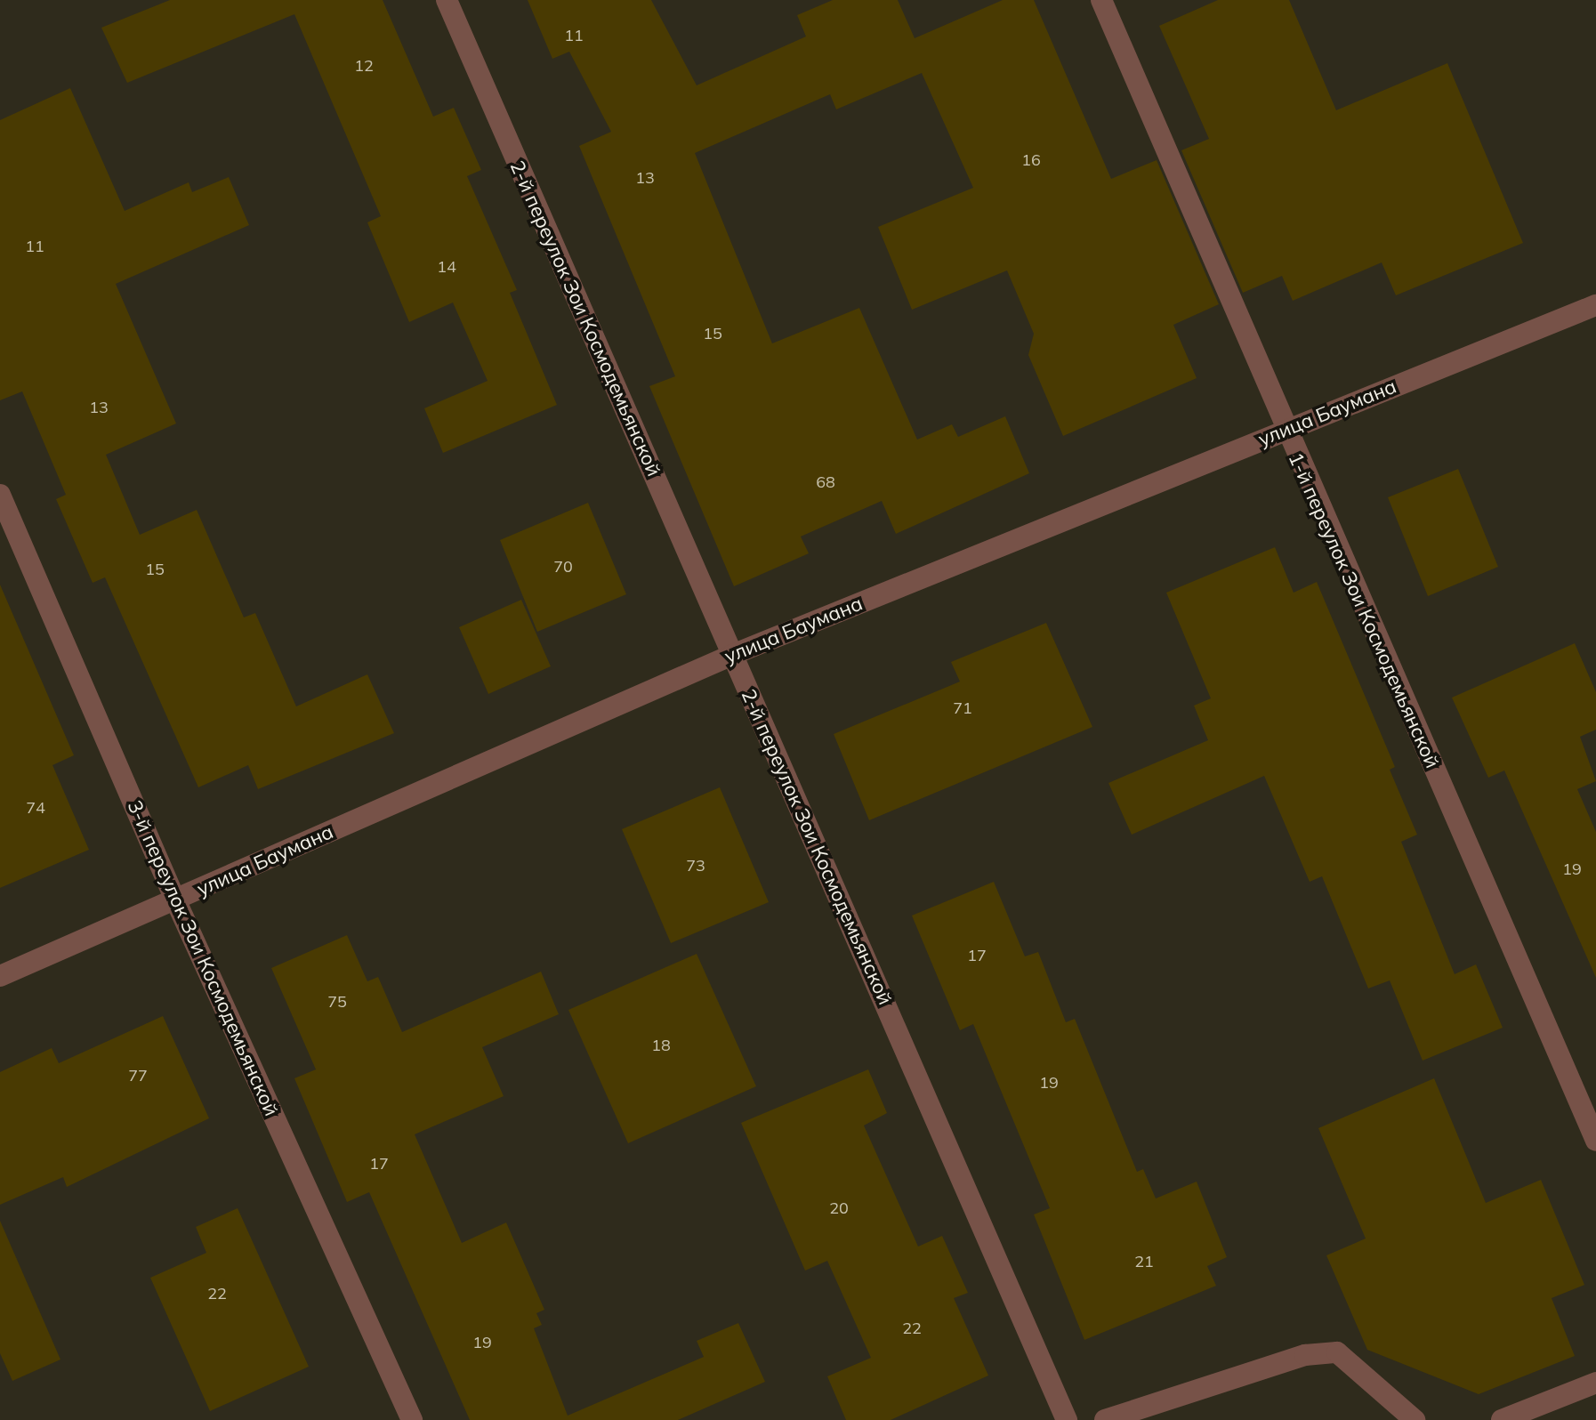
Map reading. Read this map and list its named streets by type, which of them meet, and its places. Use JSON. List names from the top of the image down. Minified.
{"streets":{"street":["2-й переулок Зои Космодемьянской","улица Баумана","1-й переулок Зои Космодемьянской","3-й переулок Зои Космодемьянской"]},"crossings":[["2-й переулок Зои Космодемьянской","улица Баумана"],["улица Баумана","1-й переулок Зои Космодемьянской"],["улица Баумана","3-й переулок Зои Космодемьянской"]],"house_numbers":["11","12","16","13","11","14","15","13","68","70","15","71","74","73","19","17","75","18","77","19","17","20","21","22","22","19"]}
